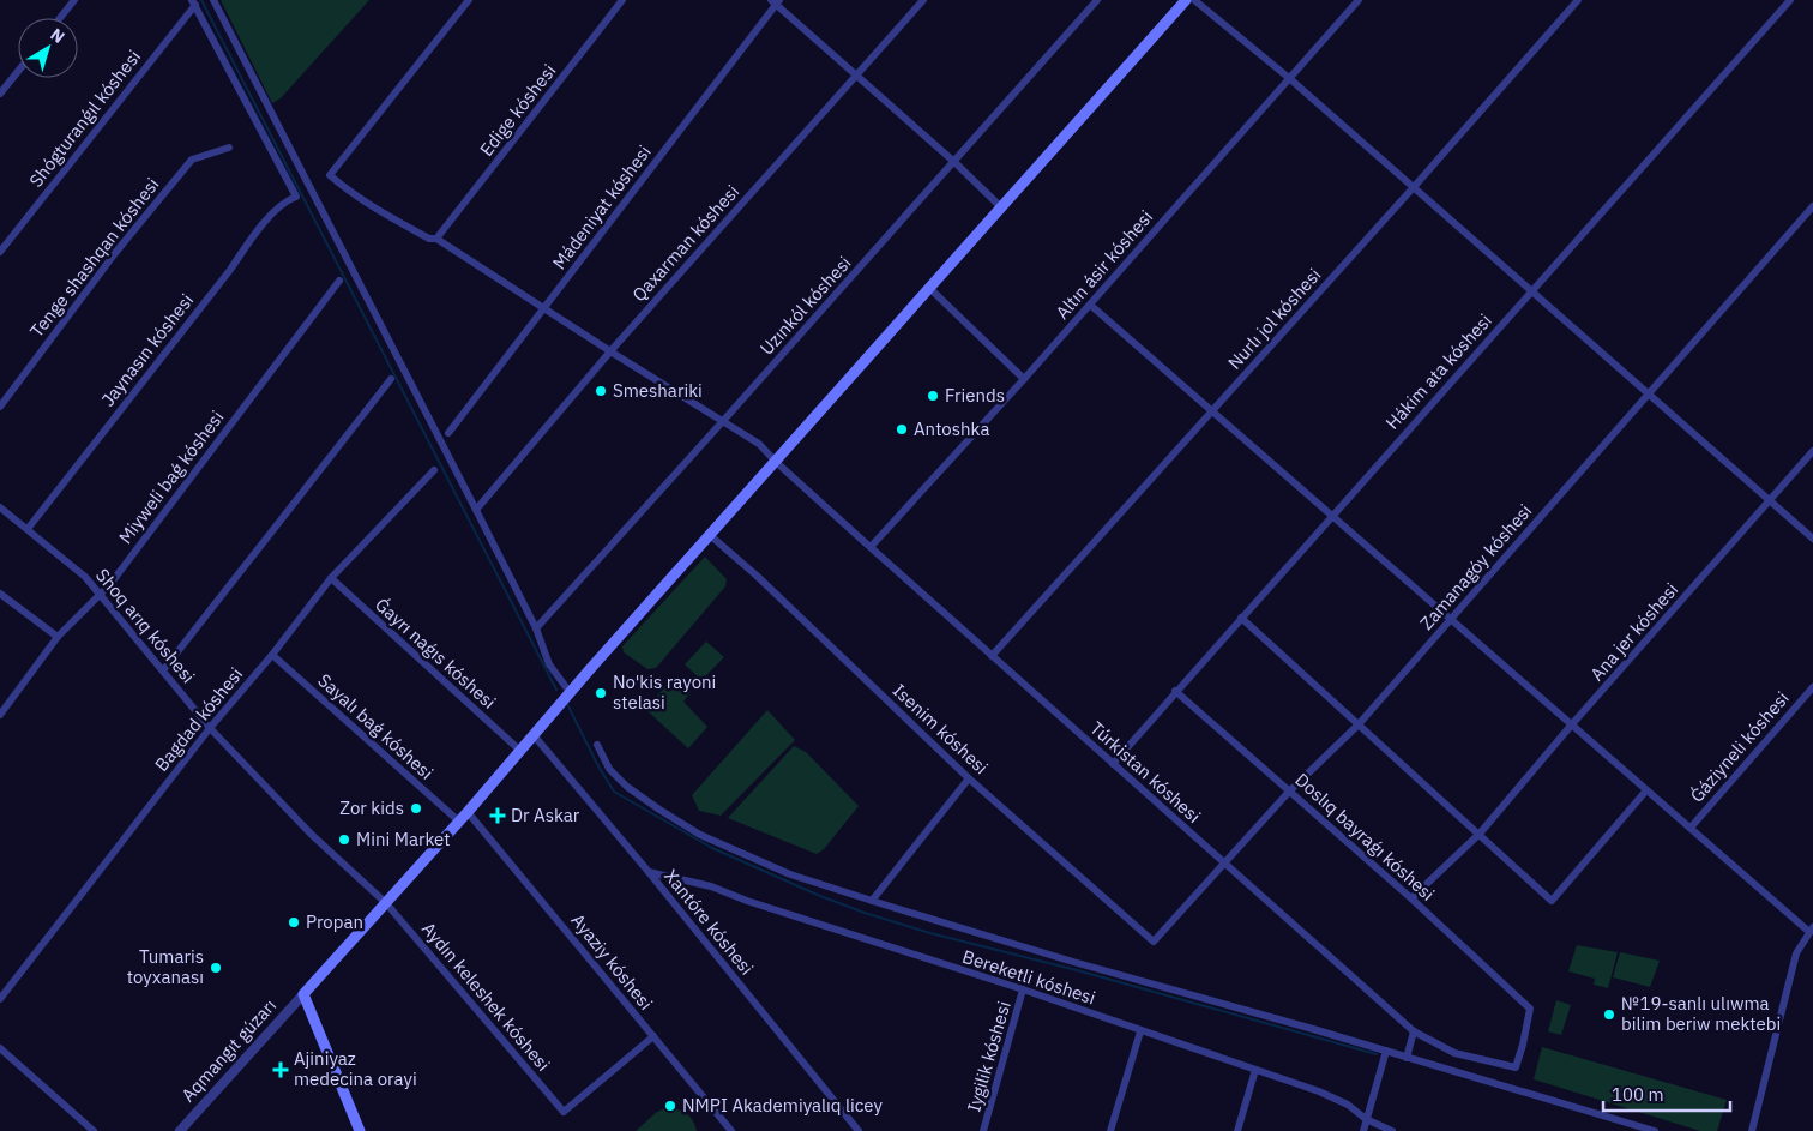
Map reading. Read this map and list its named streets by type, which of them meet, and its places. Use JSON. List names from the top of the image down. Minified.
{"streets":{"street":["Edige kóshesi","Shógturanǵıl kóshesi","Mádeniyat kóshesi","Qaxarman kóshesi","Tenge shashqan kóshesi","Altın ásir kóshesi","Uzınkól kóshesi","Nurlı jol kóshesi","Jaynasın kóshesi","Hákim ata kóshesi","Miyweli baǵ kóshesi","Zamanagóy kóshesi","Shoq arıq kóshesi","Ana jer kóshesi","Ǵayrı naǵıs kóshesi","Bagdad kóshesi","Sayalı baǵ kóshesi","Isenim kóshesi","Ǵáziyneli kóshesi","Túrkistan kóshesi","Doslıq bayraǵı kóshesi","Xantóre kóshesi","Ayaziy kóshesi","Bereketli kóshesi","Aydın keleshek kóshesi","Aqmangıt gúzarı","Iygilik kóshesi"]},"crossings":[["Edige kóshesi","Túrkistan kóshesi"],["Shógturanǵıl kóshesi","Jaynasın kóshesi"],["Mádeniyat kóshesi","Túrkistan kóshesi"],["Qaxarman kóshesi","Túrkistan kóshesi"],["Altın ásir kóshesi","Túrkistan kóshesi"],["Uzınkól kóshesi","Túrkistan kóshesi"],["Nurlı jol kóshesi","Túrkistan kóshesi"],["Jaynasın kóshesi","Shoq arıq kóshesi"],["Hákim ata kóshesi","Túrkistan kóshesi"],["Hákim ata kóshesi","Doslıq bayraǵı kóshesi"],["Miyweli baǵ kóshesi","Shoq arıq kóshesi"],["Zamanagóy kóshesi","Isenim kóshesi"],["Zamanagóy kóshesi","Túrkistan kóshesi"],["Zamanagóy kóshesi","Doslıq bayraǵı kóshesi"],["Shoq arıq kóshesi","Bagdad kóshesi"],["Shoq arıq kóshesi","Aydın keleshek kóshesi"],["Ana jer kóshesi","Doslıq bayraǵı kóshesi"],["Ǵayrı naǵıs kóshesi","Bagdad kóshesi"],["Bagdad kóshesi","Sayalı baǵ kóshesi"],["Túrkistan kóshesi","Doslıq bayraǵı kóshesi"],["Xantóre kóshesi","Bereketli kóshesi"],["Ayaziy kóshesi","Aydın keleshek kóshesi"],["Bereketli kóshesi","Iygilik kóshesi"]],"places":{"other":["Smeshariki","Friends","Antoshka","No'kis rayoni stelasi","Zor kids","Mini Market","Propan","Tumaris toyxanası","№19-sanlı ulıwma bilim beriw mektebi","NMPI Akademiyalıq licey"],"health":["Dr Askar","Ajiniyaz medecina orayi"]},"scale_bar":"100 m","north":"top right"}
